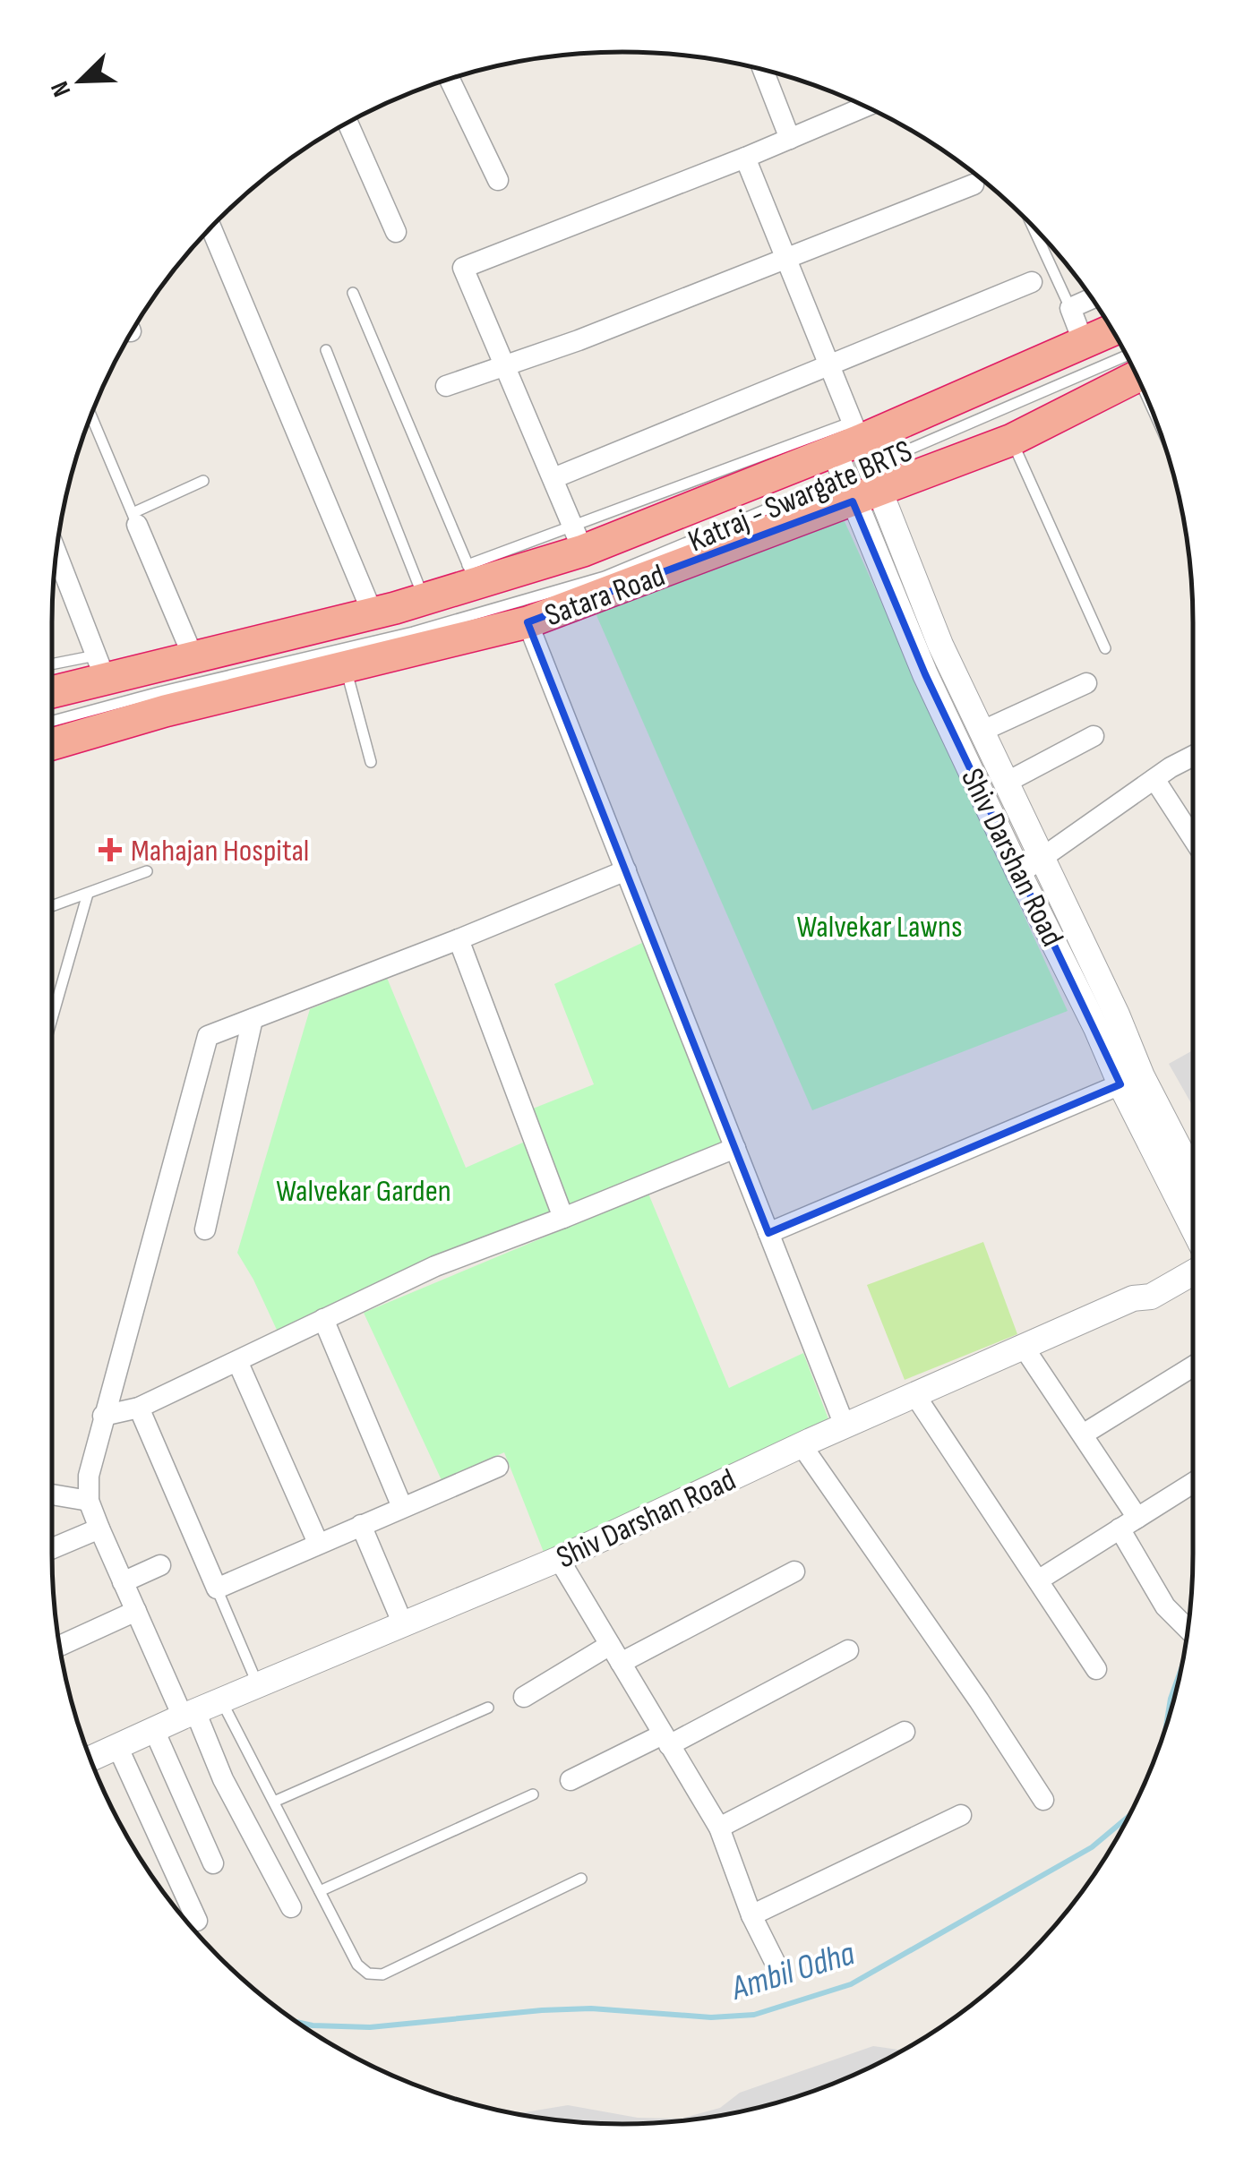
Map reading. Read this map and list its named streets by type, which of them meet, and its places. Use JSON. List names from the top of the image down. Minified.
{"streets":{"highway":["Satara Road"],"street":["Shiv Darshan Road"],"lane":["Katraj - Swargate BRTS"]},"crossings":[["Katraj - Swargate BRTS","Satara Road"],["Katraj - Swargate BRTS","Shiv Darshan Road"],["Satara Road","Shiv Darshan Road"]],"water":["Ambil Odha"],"parks":["Walvekar Lawns","Walvekar Garden"],"places":{"health":["Mahajan Hospital"]},"north":"bottom left"}
